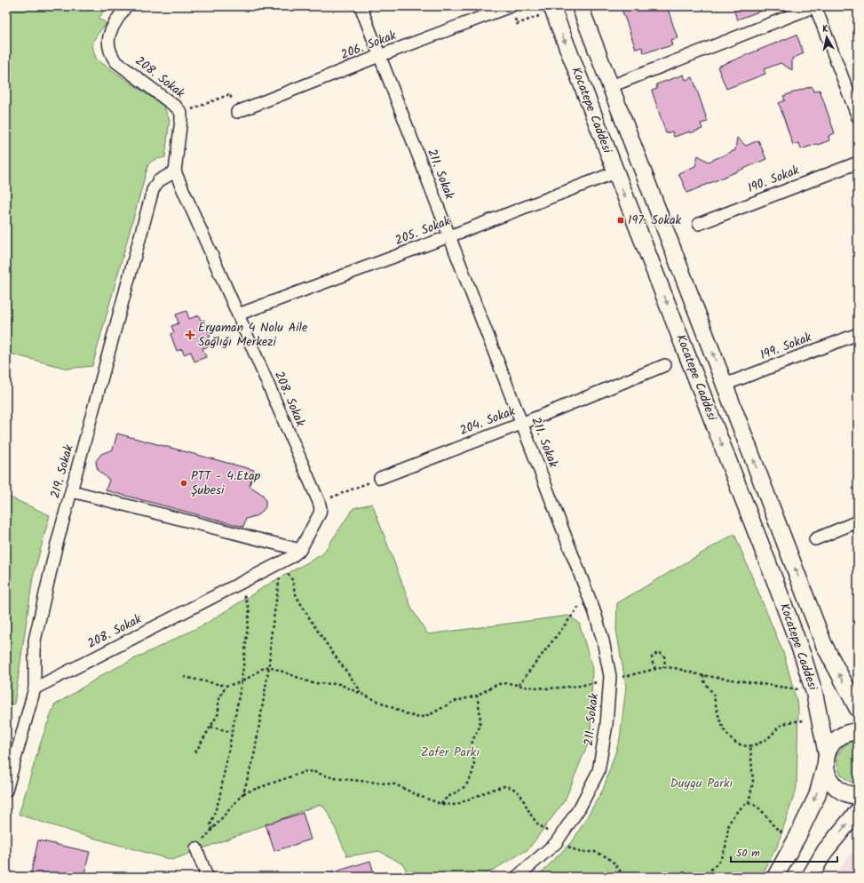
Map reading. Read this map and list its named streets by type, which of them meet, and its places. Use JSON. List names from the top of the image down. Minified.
{"streets":{"main road":["Kocatepe Caddesi"],"street":["206. Sokak","208. Sokak","211. Sokak","190. Sokak","205. Sokak","199. Sokak","204. Sokak","219. Sokak"]},"crossings":[["206. Sokak","211. Sokak"],["208. Sokak","205. Sokak"],["208. Sokak","219. Sokak"],["Kocatepe Caddesi","205. Sokak"],["Kocatepe Caddesi","199. Sokak"],["211. Sokak","205. Sokak"],["211. Sokak","204. Sokak"]],"parks":["Zafer Parkı","Duygu Parkı"],"places":{"transit":["197. Sokak"],"health":["Eryaman 4 Nolu Aile Sağlığı Merkezi"],"other":["PTT - 4.Etap Şubesi"]},"scale_bar":"50 m","north":"top"}
